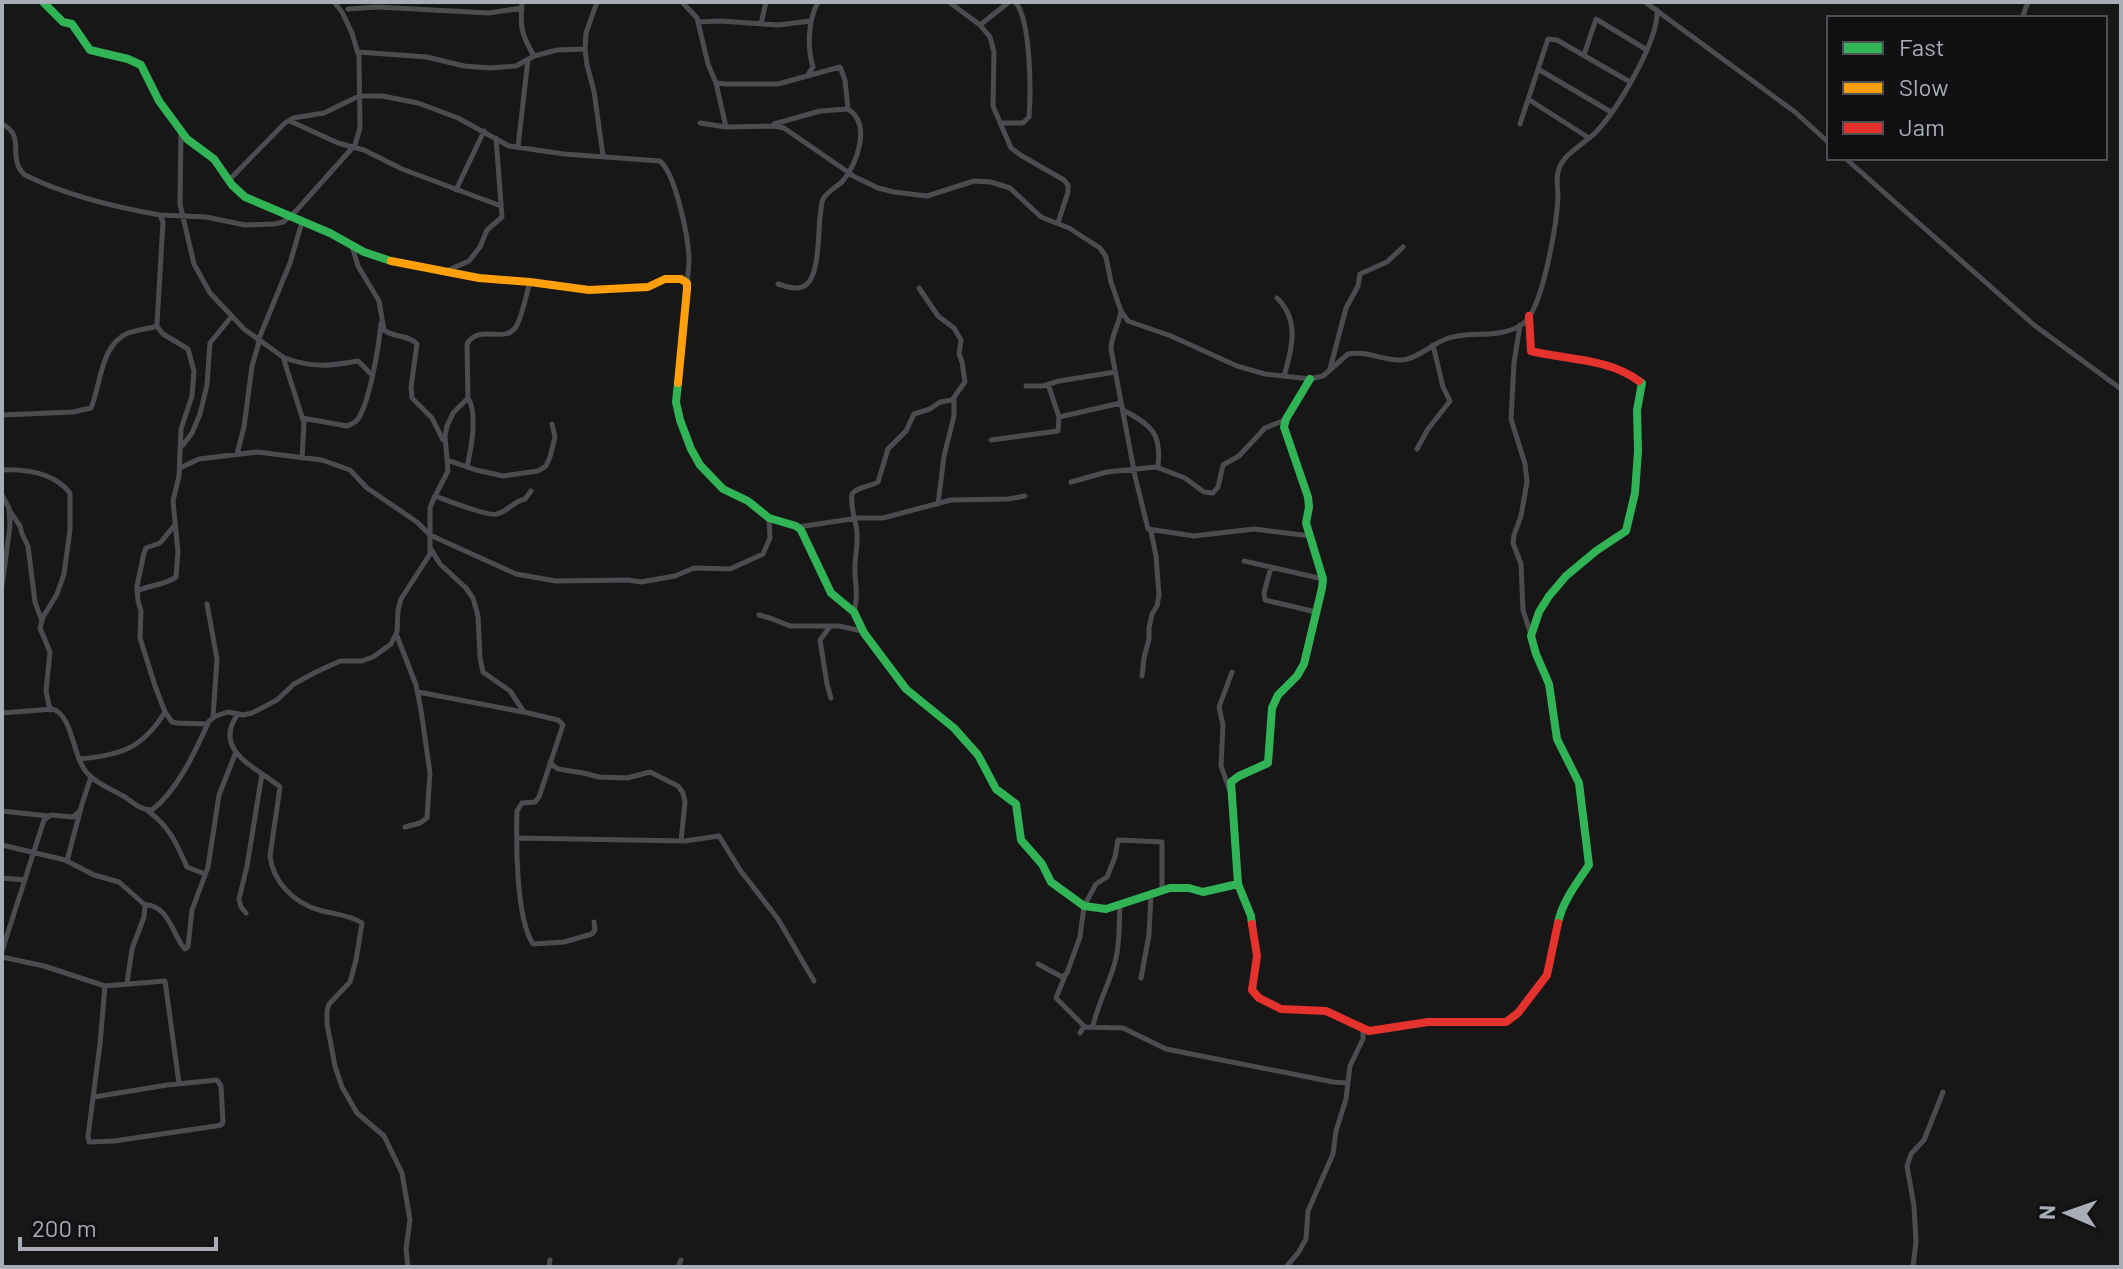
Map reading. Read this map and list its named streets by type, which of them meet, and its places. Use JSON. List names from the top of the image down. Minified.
{"legend":["Fast","Slow","Jam"],"scale_bar":"200 m","north":"left"}
